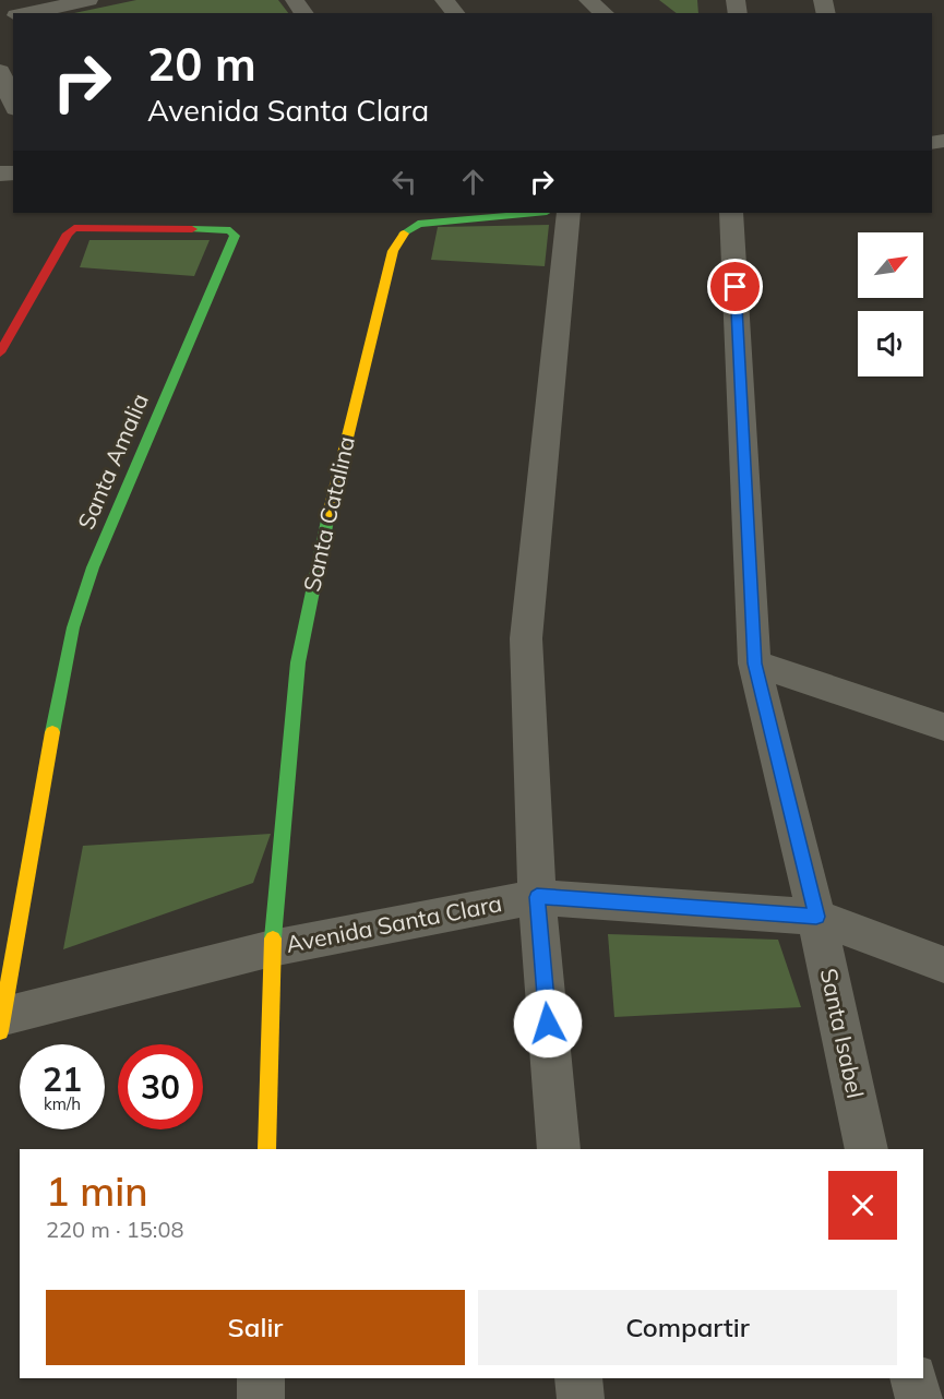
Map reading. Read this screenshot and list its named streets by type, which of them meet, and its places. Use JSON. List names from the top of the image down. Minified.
{"streets":{"street":["Santa Amalia","Santa Catalina","Avenida Santa Clara","Santa Isabel"]},"crossings":[["Santa Amalia","Avenida Santa Clara"],["Santa Catalina","Avenida Santa Clara"],["Avenida Santa Clara","Santa Isabel"]],"north":"top right","page":{"turn":["20 m","Avenida Santa Clara"],"speed":"21 km/h","limit":"30","heading":["1 min","220 m · 15:08"],"buttons":["Salir","Compartir"]}}
